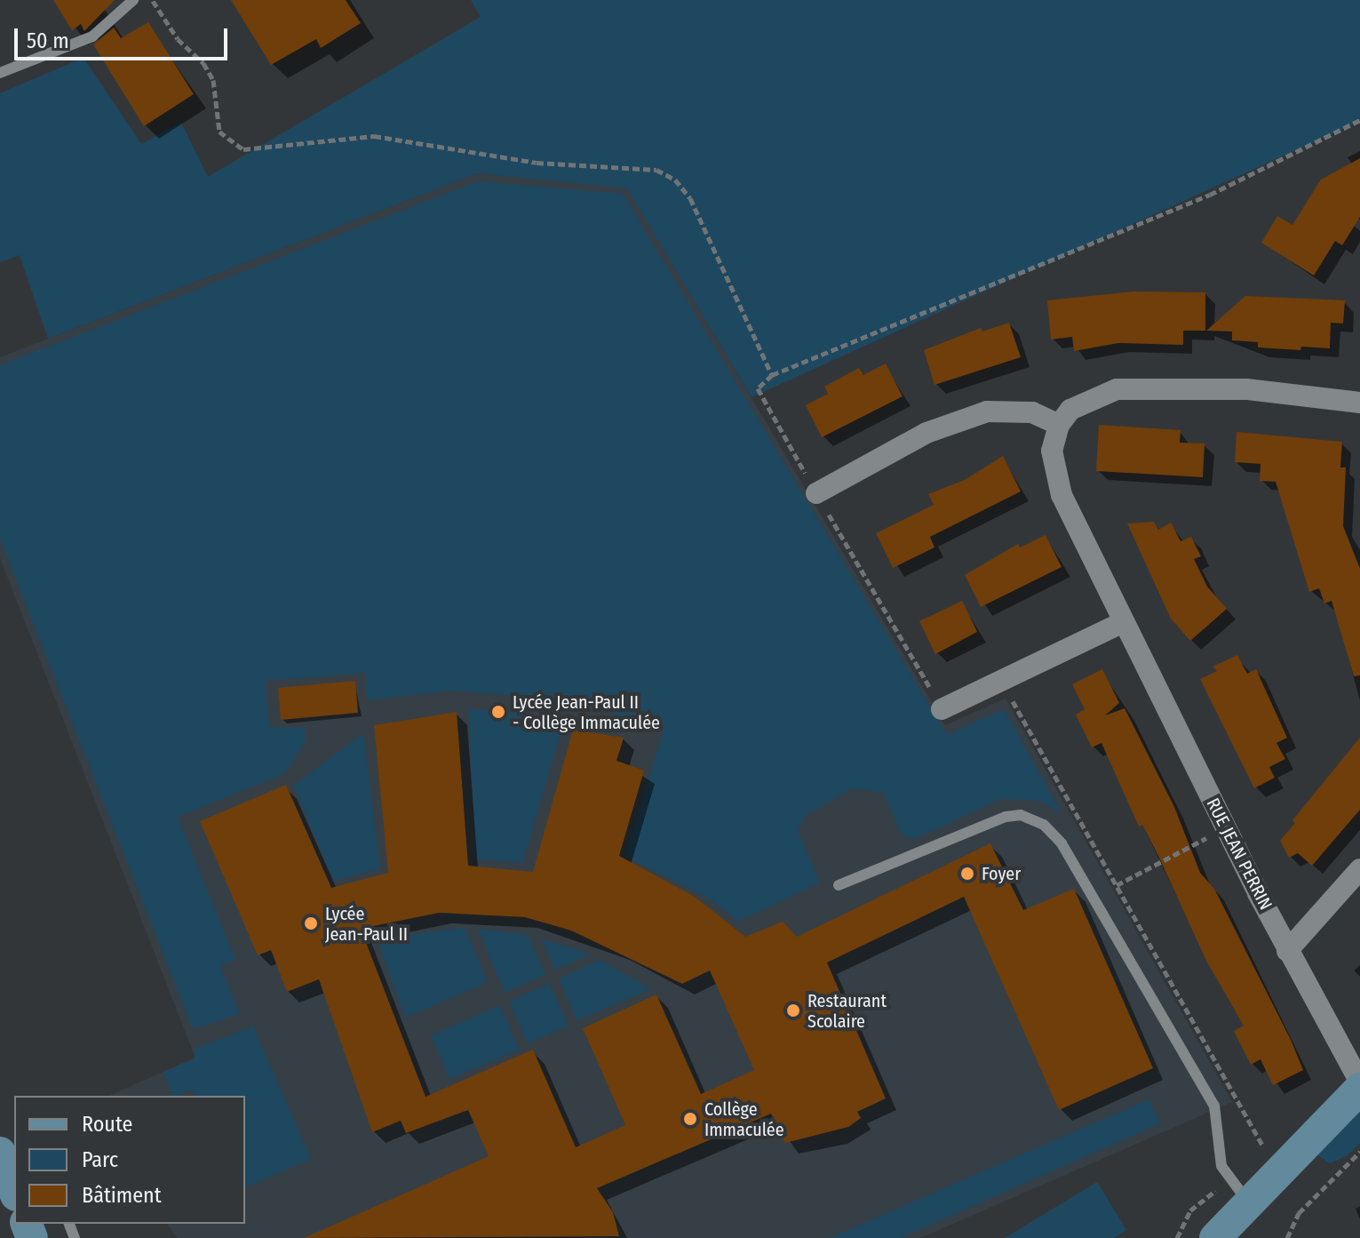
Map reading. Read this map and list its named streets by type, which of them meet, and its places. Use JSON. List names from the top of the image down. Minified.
{"streets":{"street":["RUE JEAN PERRIN"]},"places":["Lycée Jean-Paul II - Collège Immaculée","Foyer","Lycée Jean-Paul II","Restaurant Scolaire","Collège Immaculée"],"legend":["Route","Parc","Bâtiment"],"scale_bar":"50 m"}
